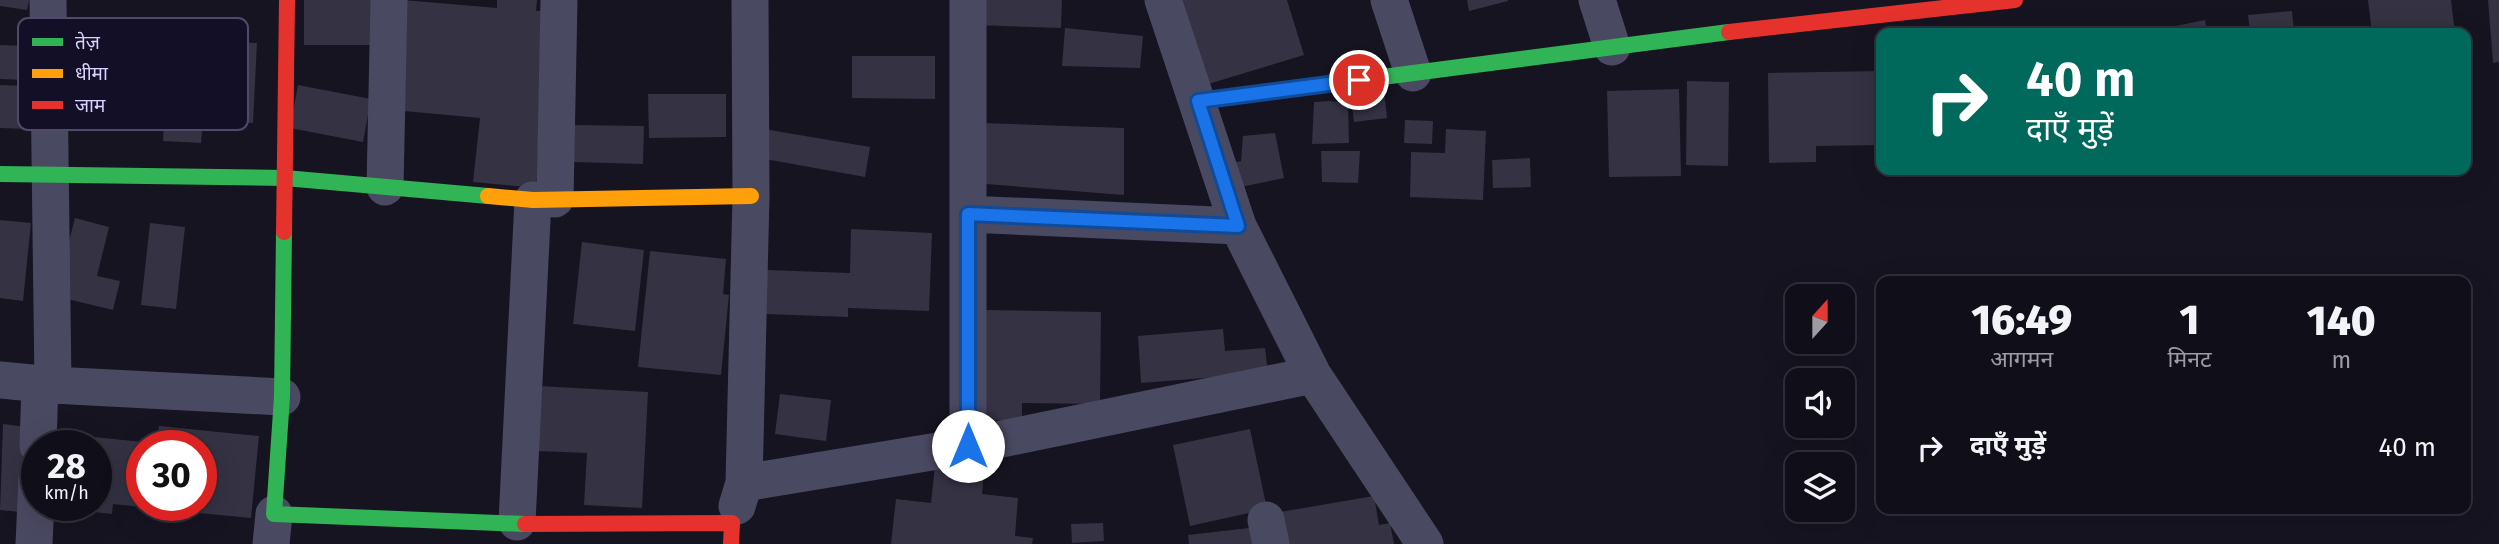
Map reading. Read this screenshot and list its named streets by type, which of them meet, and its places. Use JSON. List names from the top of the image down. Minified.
{"legend":["तेज़","धीमा","जाम"],"north":"top","page":{"turn":["40 m","दाएँ मुड़ें"],"eta":["16:49","आगमन","1","मिनट","140","m"],"list":[{"name":"दाएँ मुड़ें","value":"40 m"}],"speed":"28 km/h","limit":"30"}}
